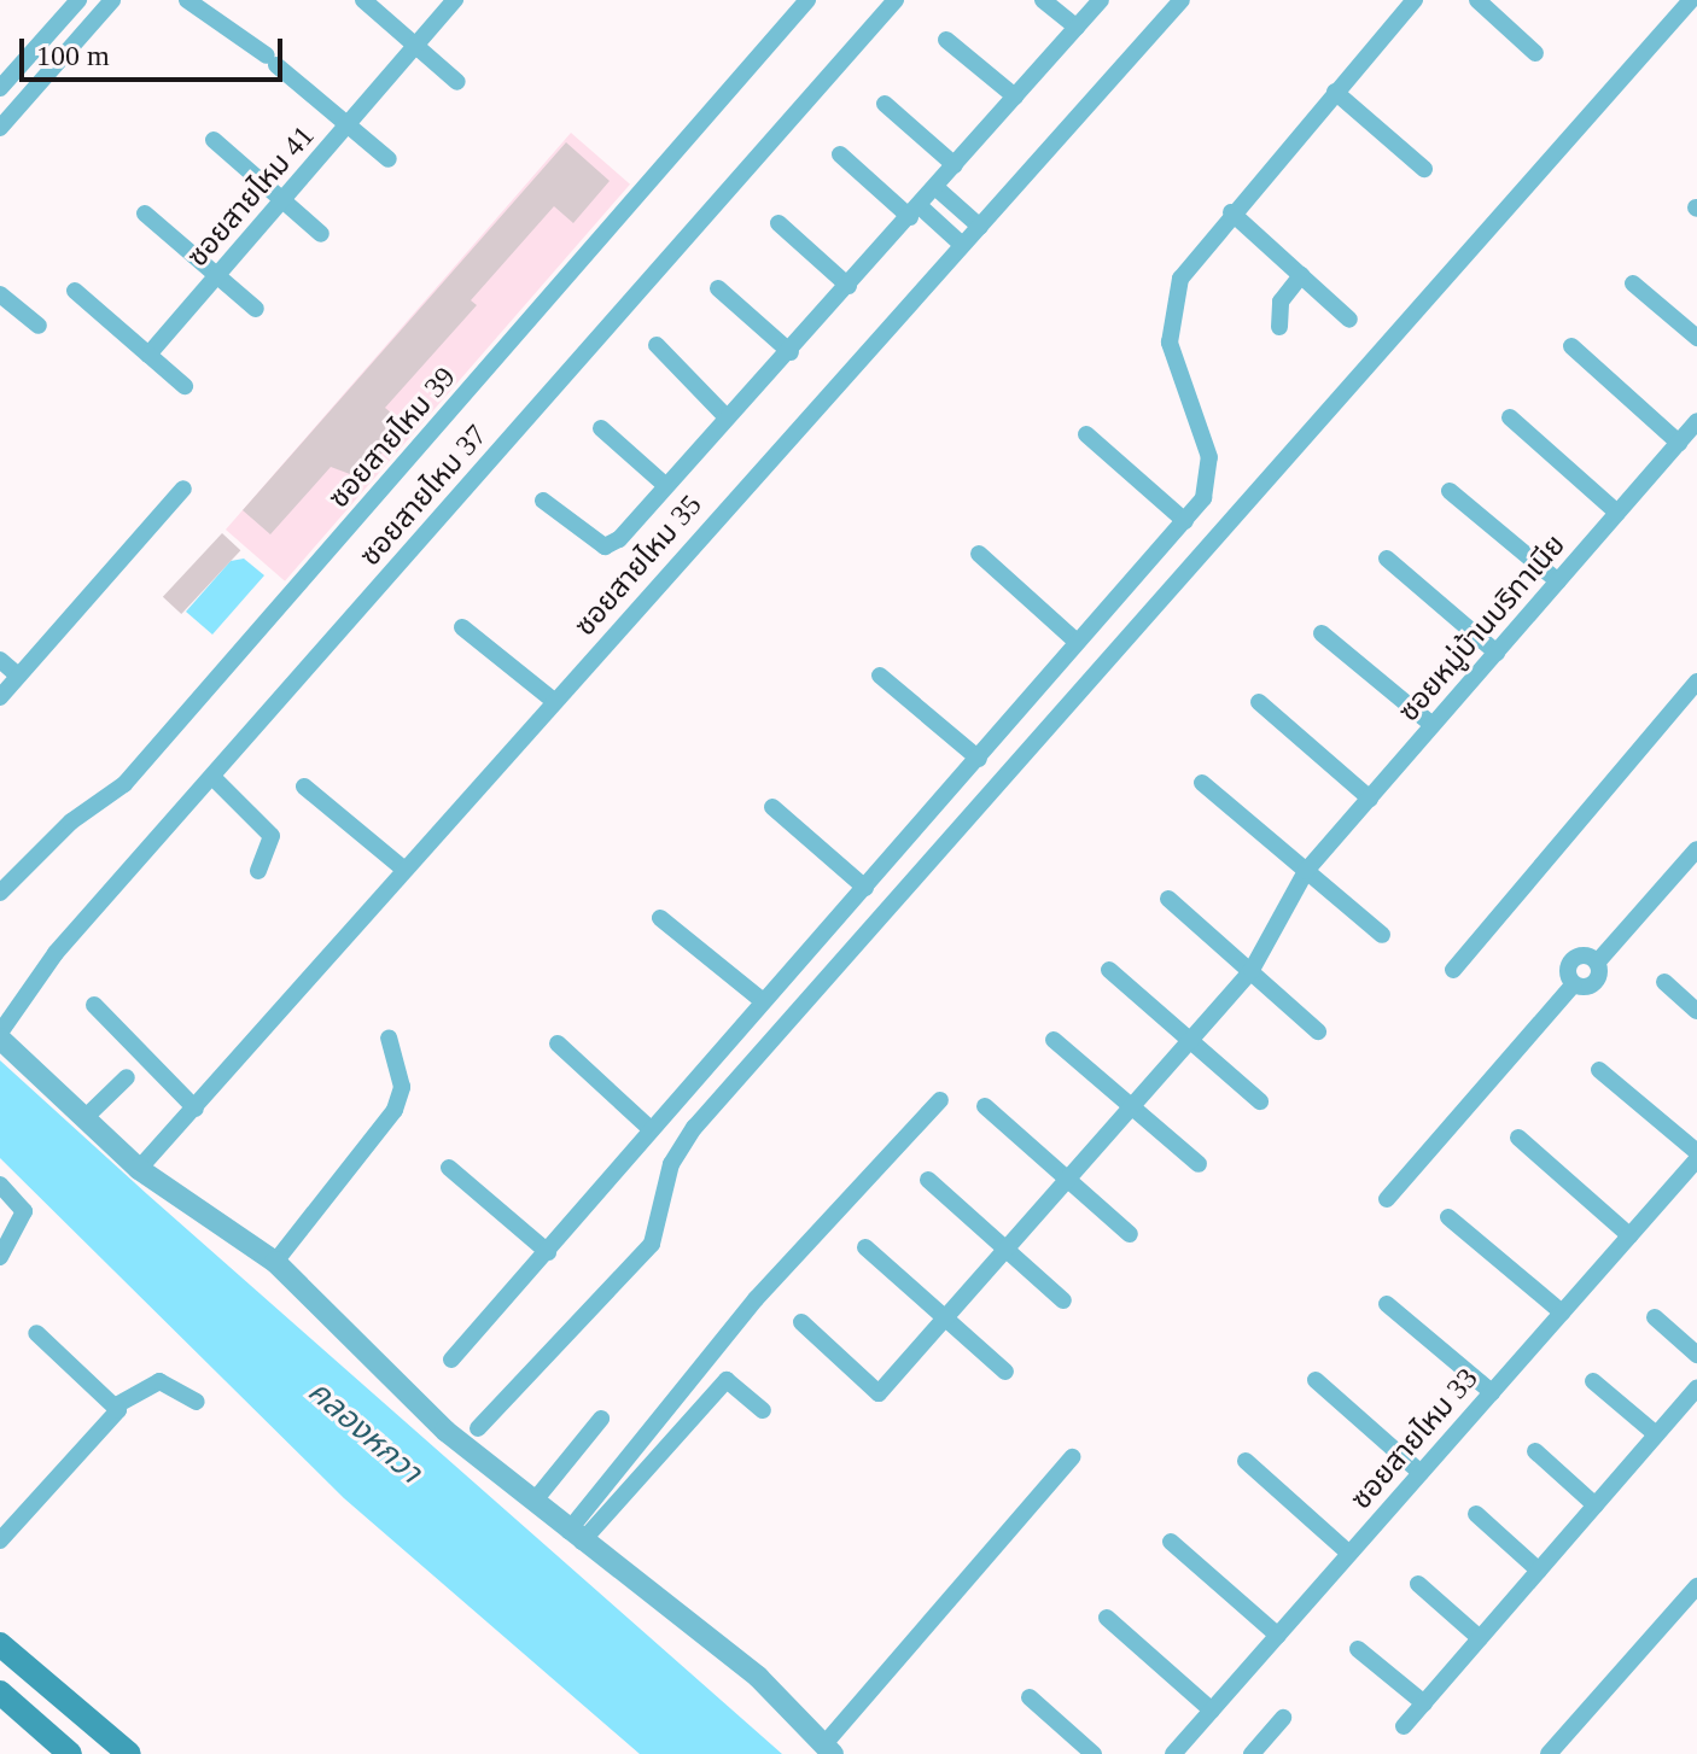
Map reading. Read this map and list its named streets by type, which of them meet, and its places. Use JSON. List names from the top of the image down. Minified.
{"streets":{"street":["ซอยสายไหม 41","ซอยสายไหม 39","ซอยสายไหม 37","ซอยสายไหม 35","ซอยหมู่บ้านบริทาเนีย","ซอยสายไหม 33"]},"water":["คลองหกวา"],"scale_bar":"100 m"}
